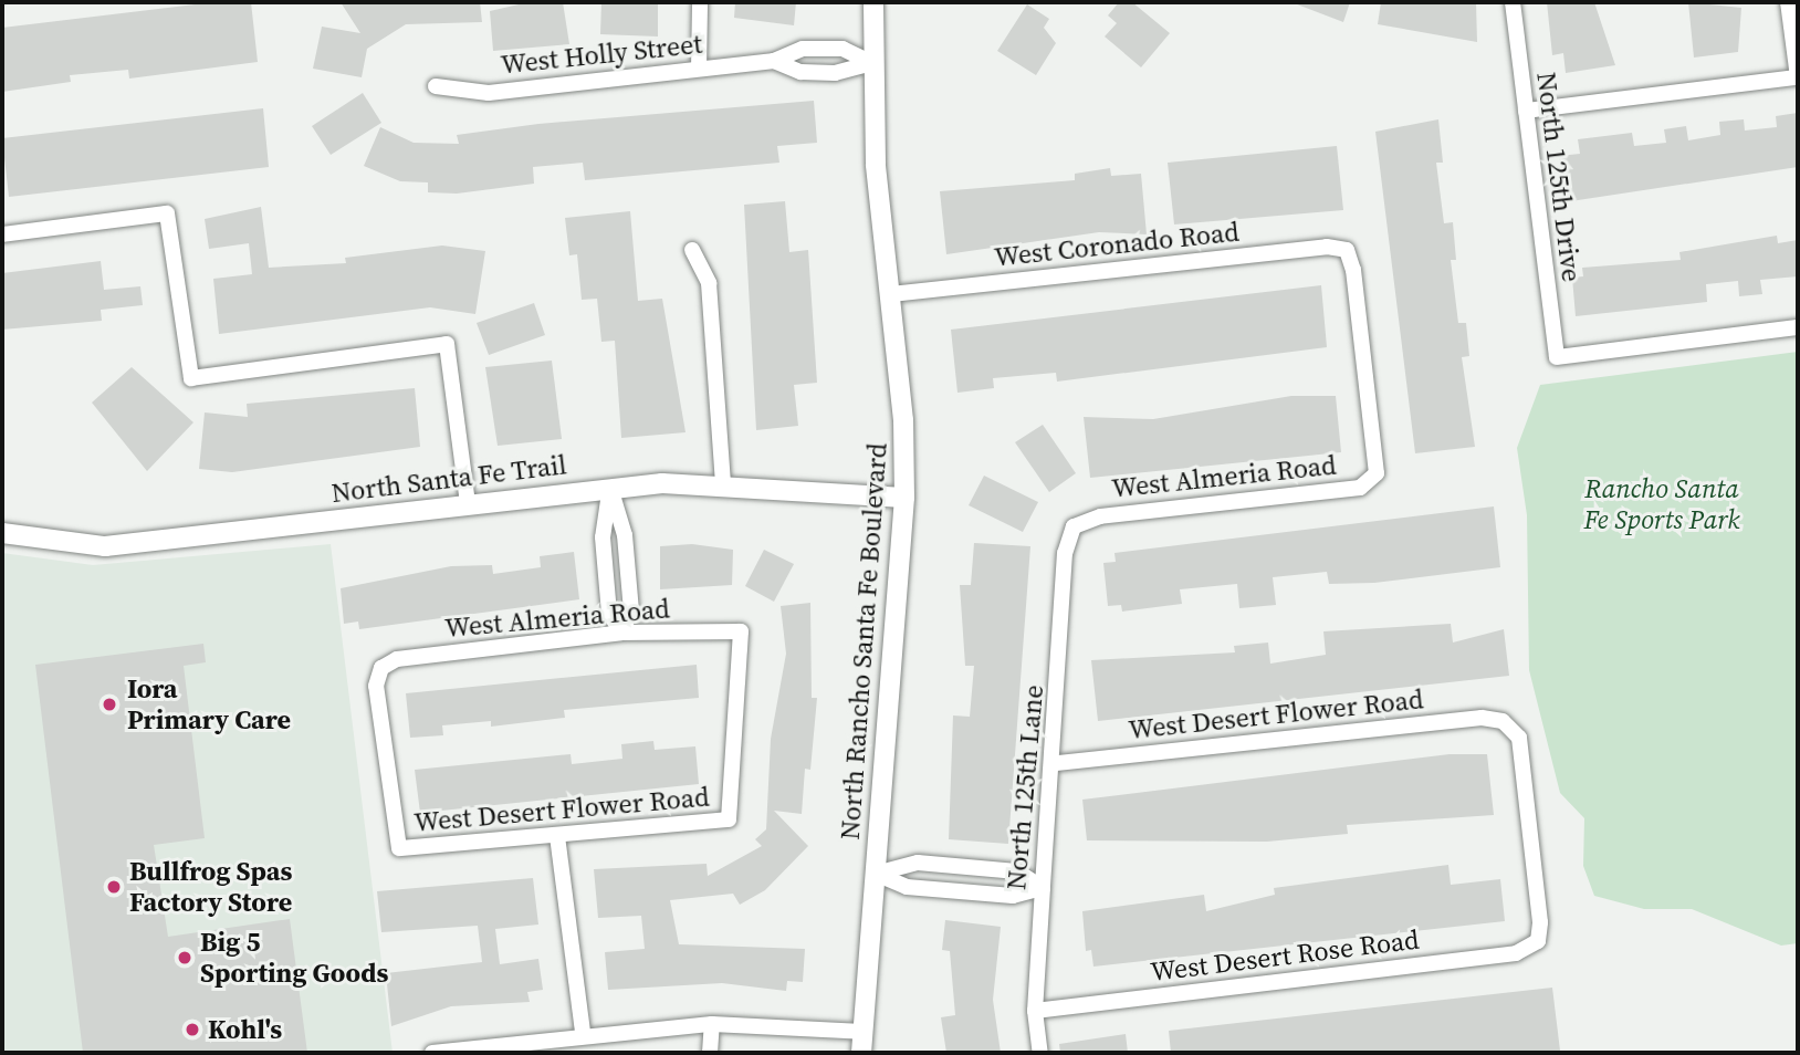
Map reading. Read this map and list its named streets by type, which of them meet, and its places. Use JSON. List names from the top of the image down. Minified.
{"streets":{"street":["West Holly Street","North 125th Drive","West Coronado Road","West Almeria Road","North Santa Fe Trail","North Rancho Santa Fe Boulevard","West Desert Flower Road","North 125th Lane","West Desert Rose Road"]},"crossings":[["West Holly Street","North Rancho Santa Fe Boulevard"],["West Coronado Road","West Almeria Road"],["West Coronado Road","North Rancho Santa Fe Boulevard"],["West Almeria Road","West Desert Flower Road"],["West Almeria Road","North 125th Lane"],["North Santa Fe Trail","North Rancho Santa Fe Boulevard"],["West Desert Flower Road","North 125th Lane"],["West Desert Flower Road","West Desert Rose Road"],["North 125th Lane","West Desert Rose Road"]],"parks":["Rancho Santa Fe Sports Park"],"places":["Iora Primary Care","Bullfrog Spas Factory Store","Big 5 Sporting Goods","Kohl's"]}
